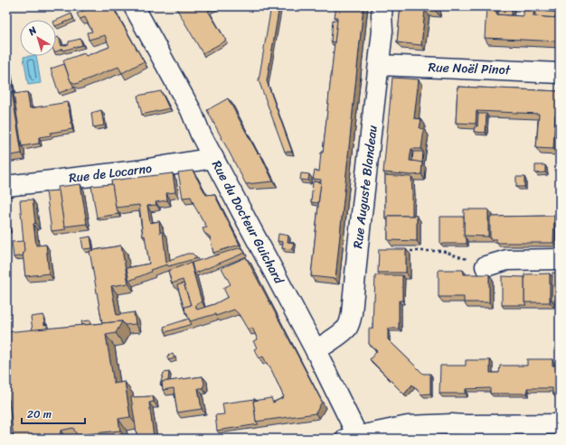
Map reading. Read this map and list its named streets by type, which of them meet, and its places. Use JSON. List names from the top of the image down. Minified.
{"streets":{"street":["Rue Noël Pinot","Rue de Locarno","Rue Auguste Blandeau","Rue du Docteur Guichard"]},"crossings":[["Rue Noël Pinot","Rue Auguste Blandeau"],["Rue de Locarno","Rue du Docteur Guichard"],["Rue Auguste Blandeau","Rue du Docteur Guichard"]],"scale_bar":"20 m","north":"top left"}
